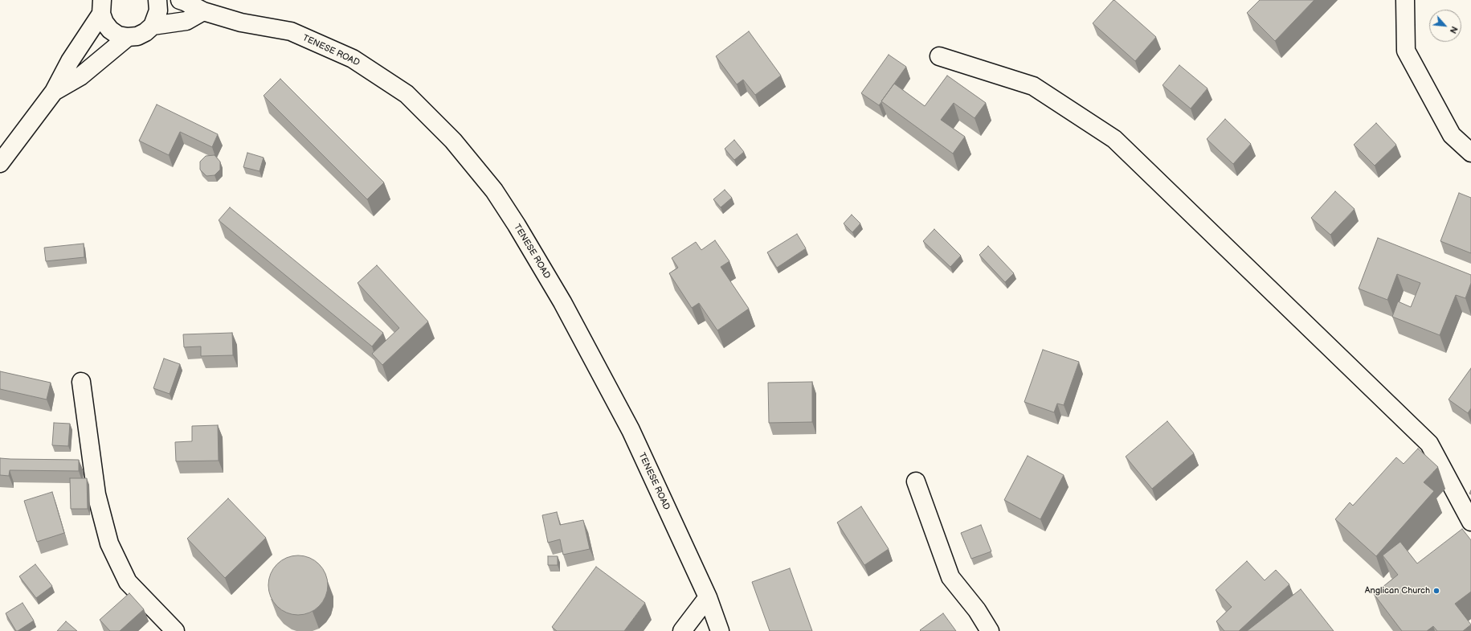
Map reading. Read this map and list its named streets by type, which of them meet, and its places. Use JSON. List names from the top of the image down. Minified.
{"streets":{"street":["TENESE ROAD"]},"places":["Anglican Church"],"north":"bottom right"}
